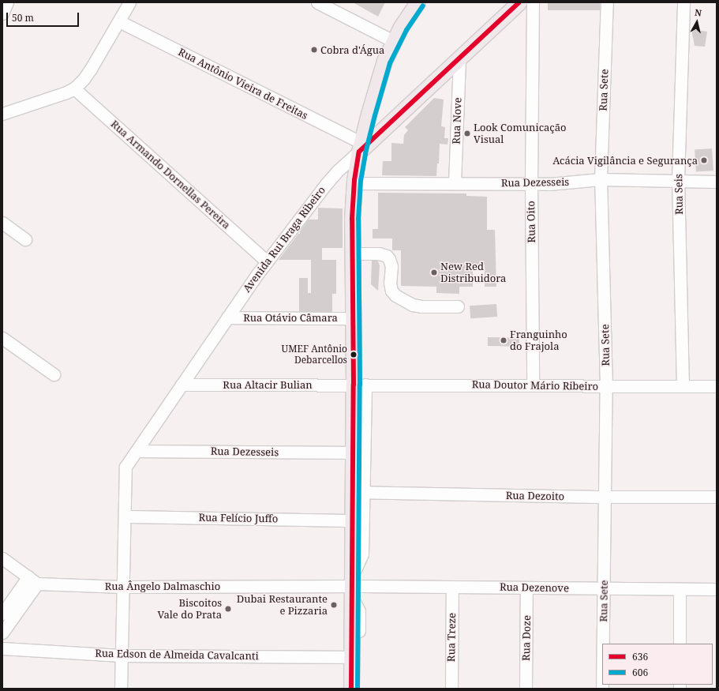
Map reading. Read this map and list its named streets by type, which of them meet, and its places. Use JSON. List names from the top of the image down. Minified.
{"streets":{"street":["Rua Antônio Vieira de Freitas","Rua Sete","Rua Nove","Rua Armando Dornellas Pereira","Rua Dezesseis","Rua Seis","Rua Oito","Avenida Rui Braga Ribeiro","Rua Otávio Câmara","Rua Altacir Bulian","Rua Doutor Mário Ribeiro","Rua Dezoito","Rua Felício Juffo","Rua Ângelo Dalmaschio","Rua Dezenove","Rua Treze","Rua Doze","Rua Edson de Almeida Cavalcanti"]},"crossings":[["Rua Antônio Vieira de Freitas","Avenida Rui Braga Ribeiro"],["Rua Sete","Rua Dezesseis"],["Rua Sete","Rua Doutor Mário Ribeiro"],["Rua Sete","Rua Dezoito"],["Rua Sete","Rua Dezenove"],["Rua Nove","Rua Dezesseis"],["Rua Armando Dornellas Pereira","Avenida Rui Braga Ribeiro"],["Rua Dezesseis","Rua Seis"],["Rua Dezesseis","Rua Oito"],["Rua Dezesseis","Avenida Rui Braga Ribeiro"],["Rua Seis","Rua Doutor Mário Ribeiro"],["Rua Oito","Rua Doutor Mário Ribeiro"],["Avenida Rui Braga Ribeiro","Rua Otávio Câmara"],["Avenida Rui Braga Ribeiro","Rua Altacir Bulian"],["Avenida Rui Braga Ribeiro","Rua Felício Juffo"],["Rua Altacir Bulian","Rua Doutor Mário Ribeiro"],["Rua Ângelo Dalmaschio","Rua Dezenove"],["Rua Dezenove","Rua Treze"],["Rua Dezenove","Rua Doze"]],"places":["Cobra d'Água","Look Comunicação Visual","Acácia Vigilância e Segurança","New Red Distribuidora","Franguinho do Frajola","UMEF Antônio Debarcellos","Dubai Restaurante e Pizzaria","Biscoitos Vale do Prata"],"lines":["transit line 636","transit line 606"],"legend":["636","606"],"scale_bar":"50 m","north":"top"}
